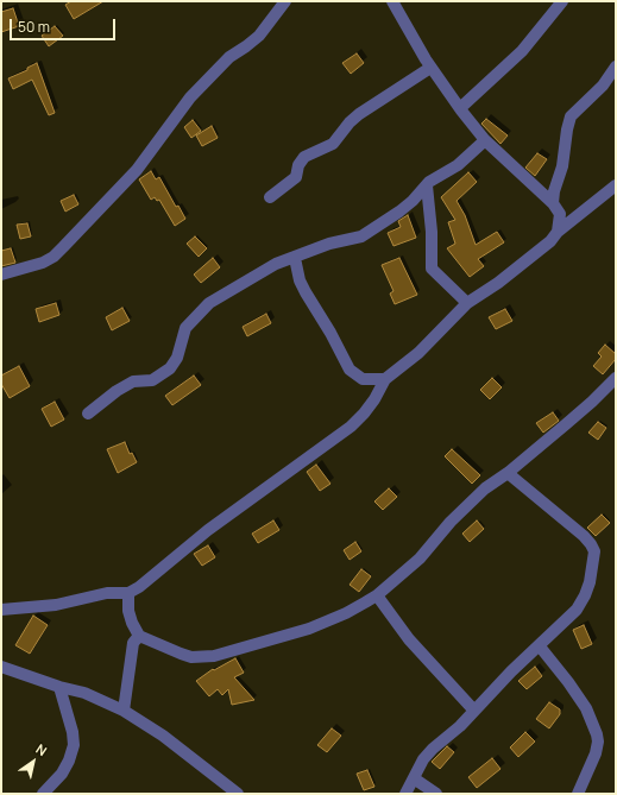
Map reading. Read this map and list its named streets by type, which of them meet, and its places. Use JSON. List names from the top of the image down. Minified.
{"scale_bar":"50 m","north":"top right"}
